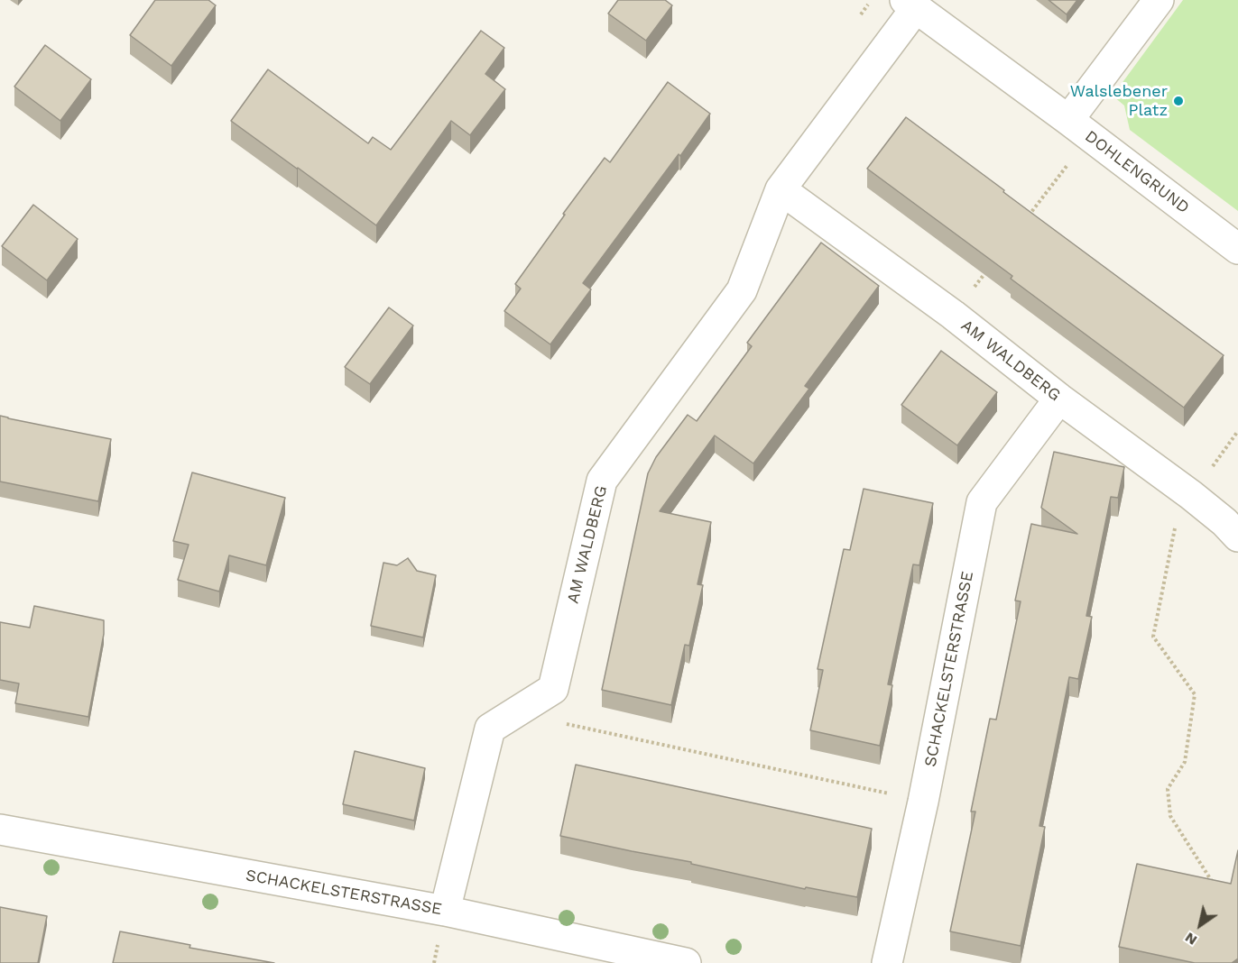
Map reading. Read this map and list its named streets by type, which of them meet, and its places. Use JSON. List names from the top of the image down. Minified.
{"streets":{"street":["DOHLENGRUND","AM WALDBERG","SCHACKELSTERSTRASSE"]},"crossings":[["DOHLENGRUND","AM WALDBERG"],["AM WALDBERG","SCHACKELSTERSTRASSE"]],"places":["Walslebener Platz"],"north":"bottom left"}
